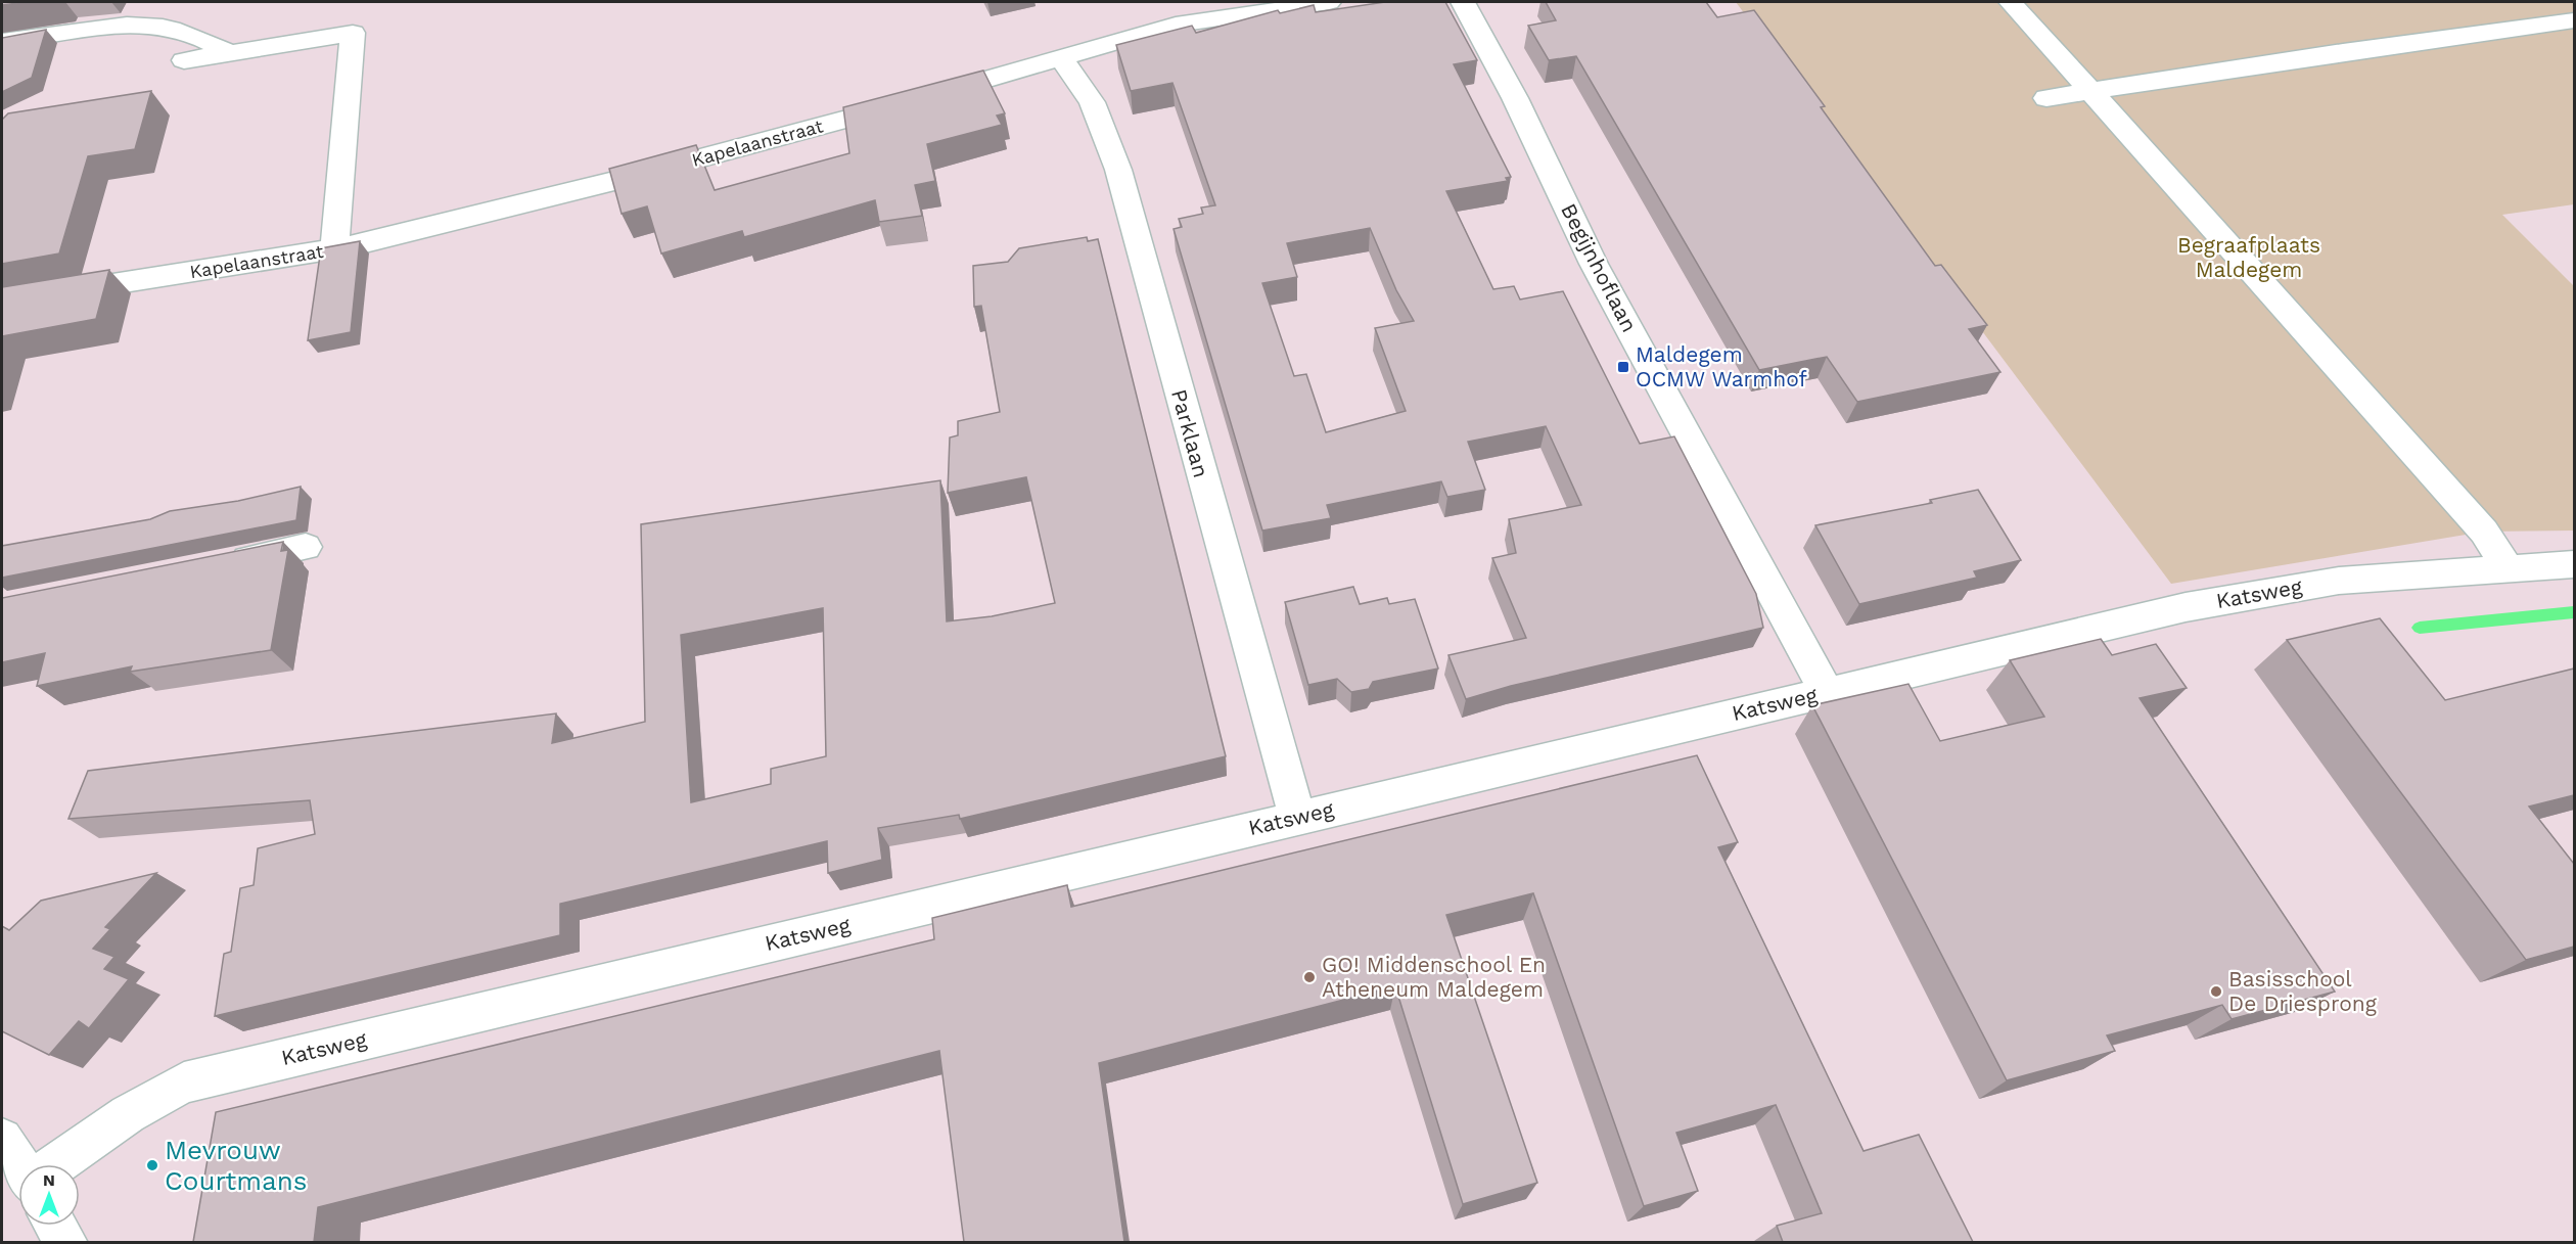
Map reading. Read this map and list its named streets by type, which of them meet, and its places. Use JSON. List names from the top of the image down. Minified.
{"streets":{"street":["Kapelaanstraat","Begijnhoflaan","Parklaan","Katsweg"]},"crossings":[["Kapelaanstraat","Parklaan"],["Begijnhoflaan","Katsweg"],["Parklaan","Katsweg"]],"parks":["Begraafplaats Maldegem"],"places":{"transit":["Maldegem OCMW Warmhof"],"other":["GO! Middenschool En Atheneum Maldegem","Basisschool De Driesprong","Mevrouw Courtmans"]},"north":"top"}
